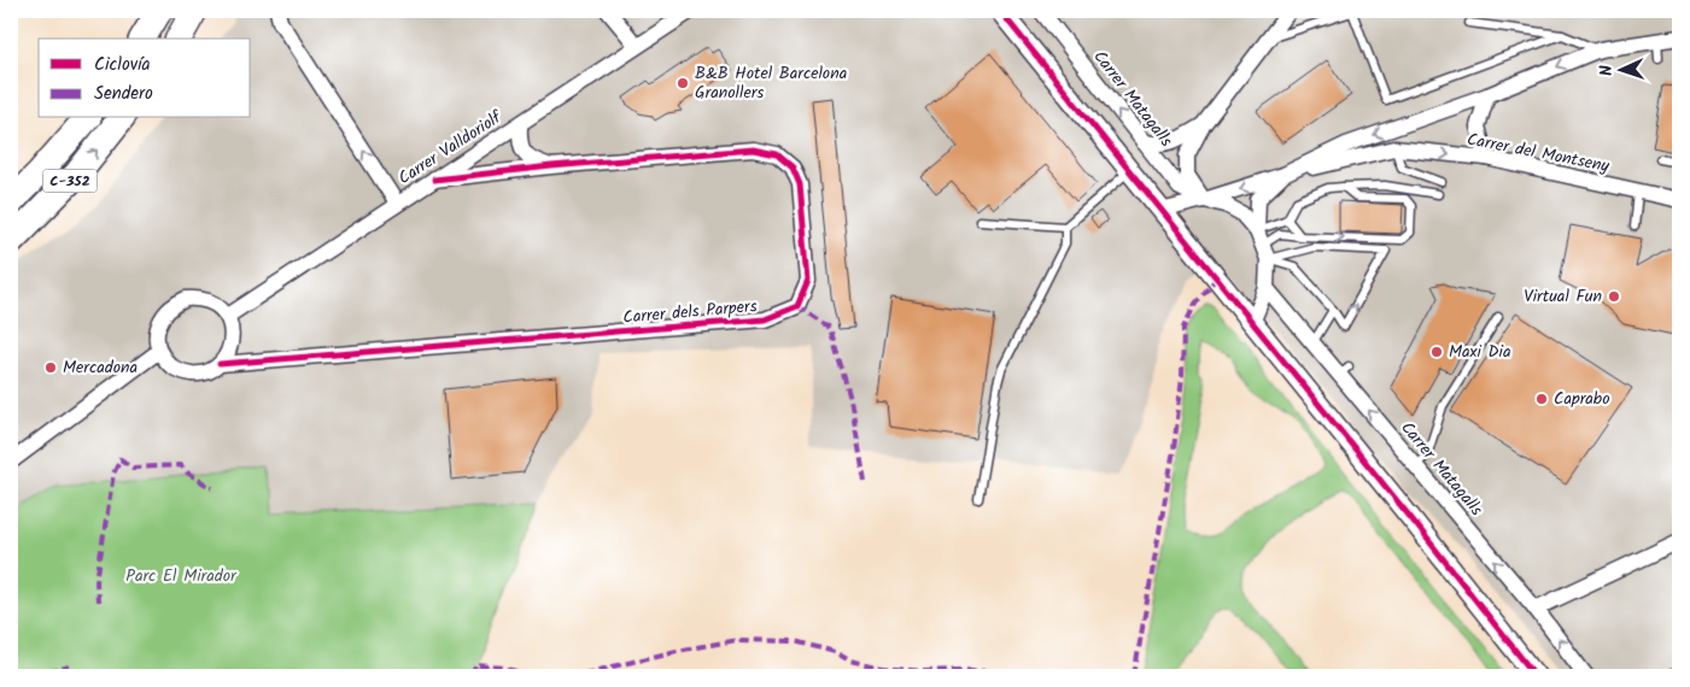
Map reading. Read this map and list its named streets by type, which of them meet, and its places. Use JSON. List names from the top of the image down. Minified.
{"streets":{"highway":["C-352"],"street":["Carrer Matagalls","Carrer Valldoriolf","Carrer del Montseny","Carrer dels Parpers"]},"crossings":[["Carrer Valldoriolf","Carrer dels Parpers"]],"parks":["Parc El Mirador"],"places":["B&B Hotel Barcelona Granollers","Virtual Fun","Maxi Dia","Mercadona","Caprabo"],"legend":["Ciclovía","Sendero"],"north":"left"}
